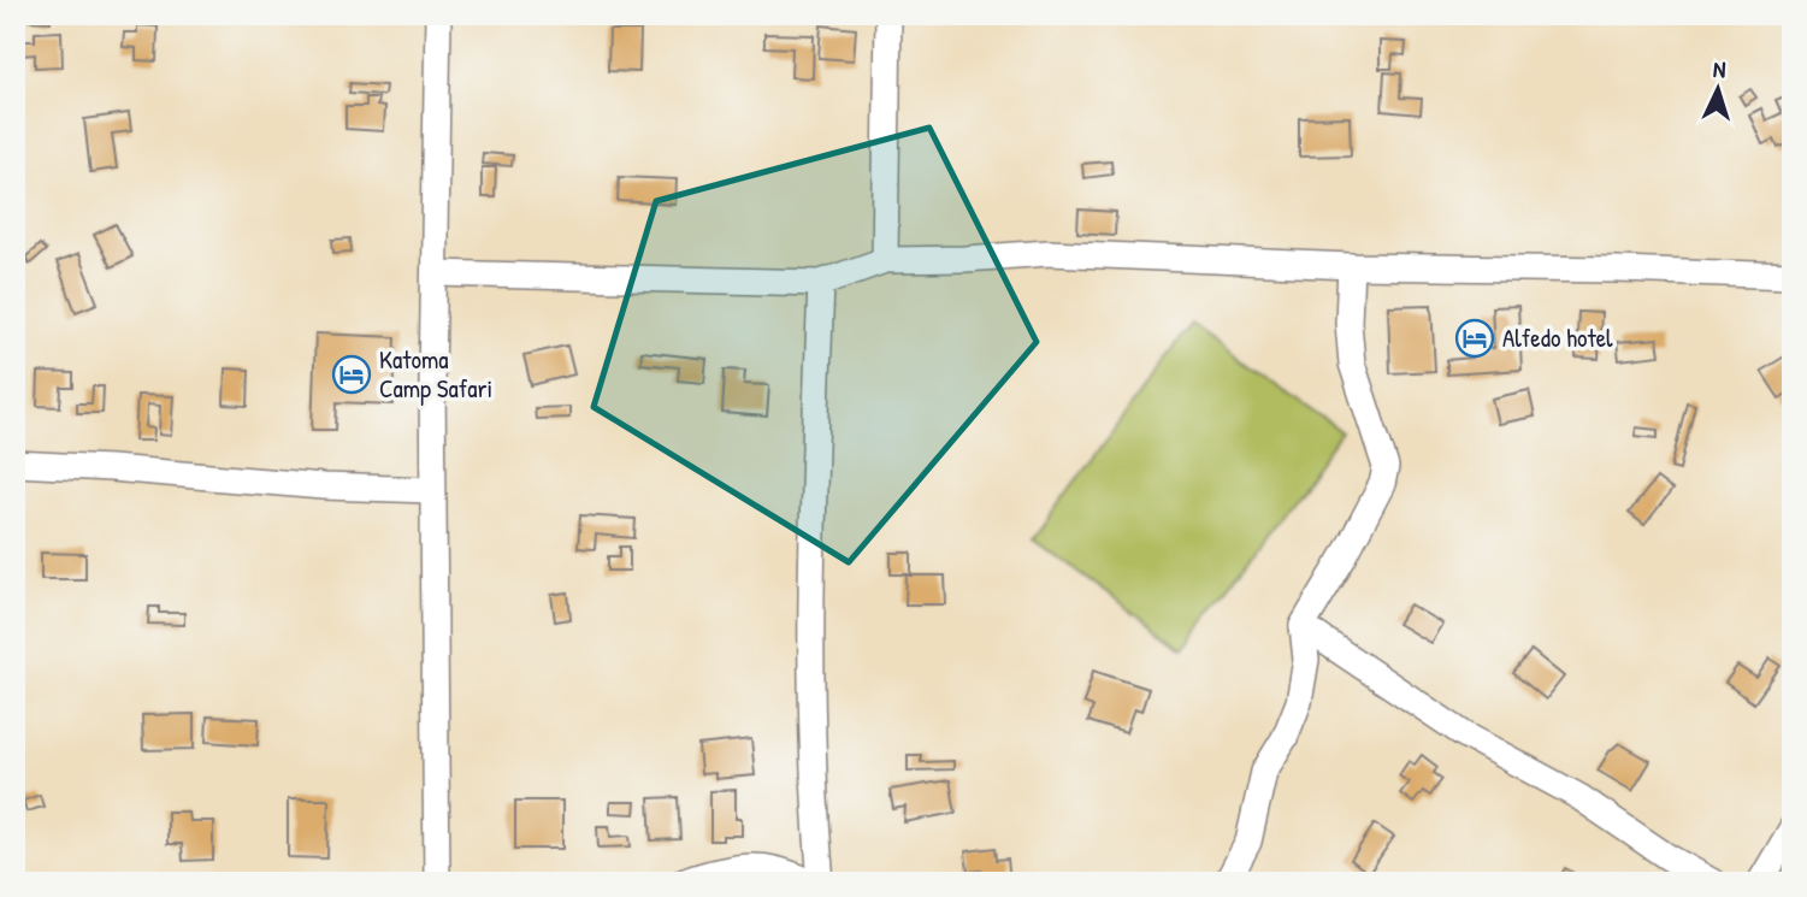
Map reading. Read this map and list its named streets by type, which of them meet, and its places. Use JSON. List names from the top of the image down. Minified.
{"places":{"hotel":["Alfedo hotel","Katoma Camp Safari"]},"north":"top"}
